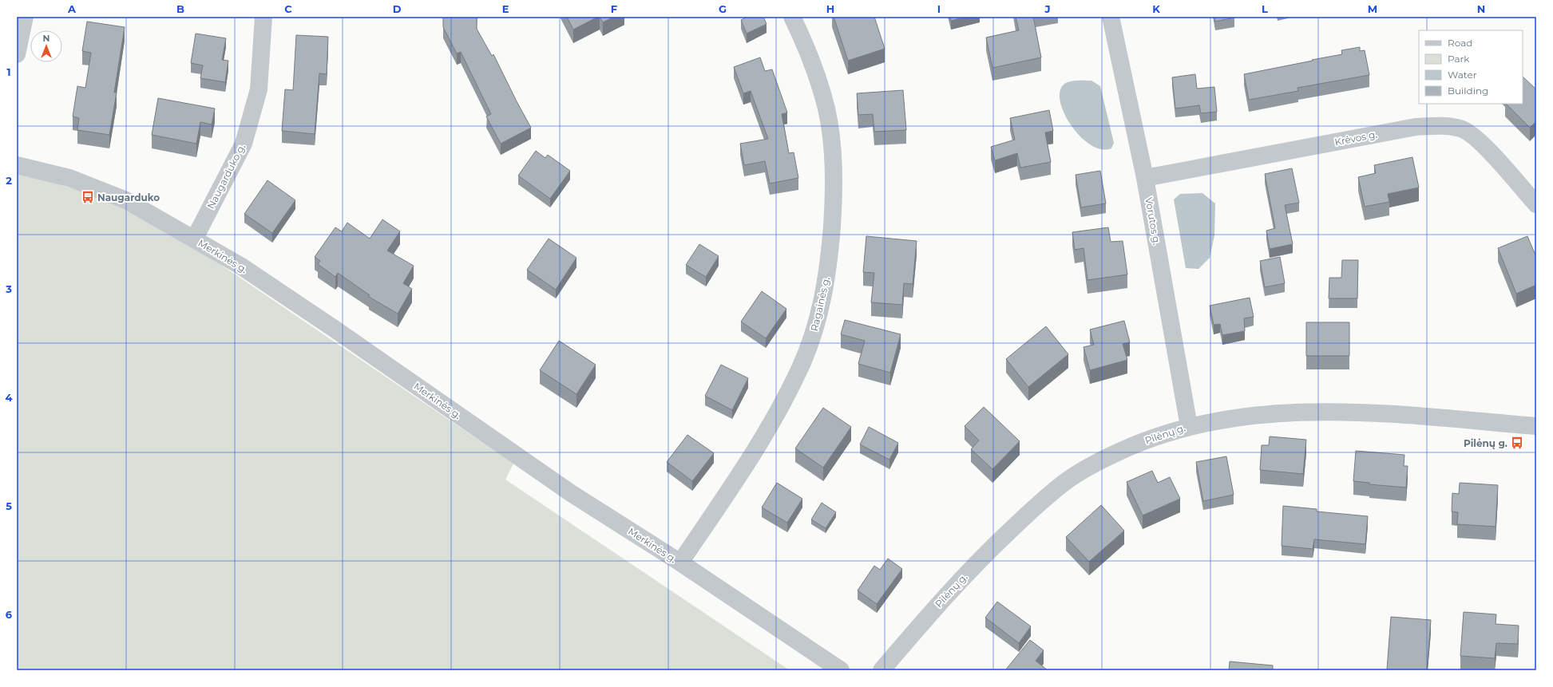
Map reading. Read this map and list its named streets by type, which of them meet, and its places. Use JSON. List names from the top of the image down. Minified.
{"streets":{"street":["Krėvos g.","Naugarduko g.","Vorutos g.","Merkinės g.","Ragainės g.","Pilėnų g."]},"crossings":[["Krėvos g.","Vorutos g."],["Naugarduko g.","Merkinės g."],["Vorutos g.","Pilėnų g."],["Merkinės g.","Ragainės g."]],"places":{"bus stop":["Naugarduko","Pilėnų g."]},"legend":["Road","Park","Water","Building"],"north":"top","grid":{"columns":["A","B","C","D","E","F","G","H","I","J","K","L","M","N"],"rows":["1","2","3","4","5","6"]}}
